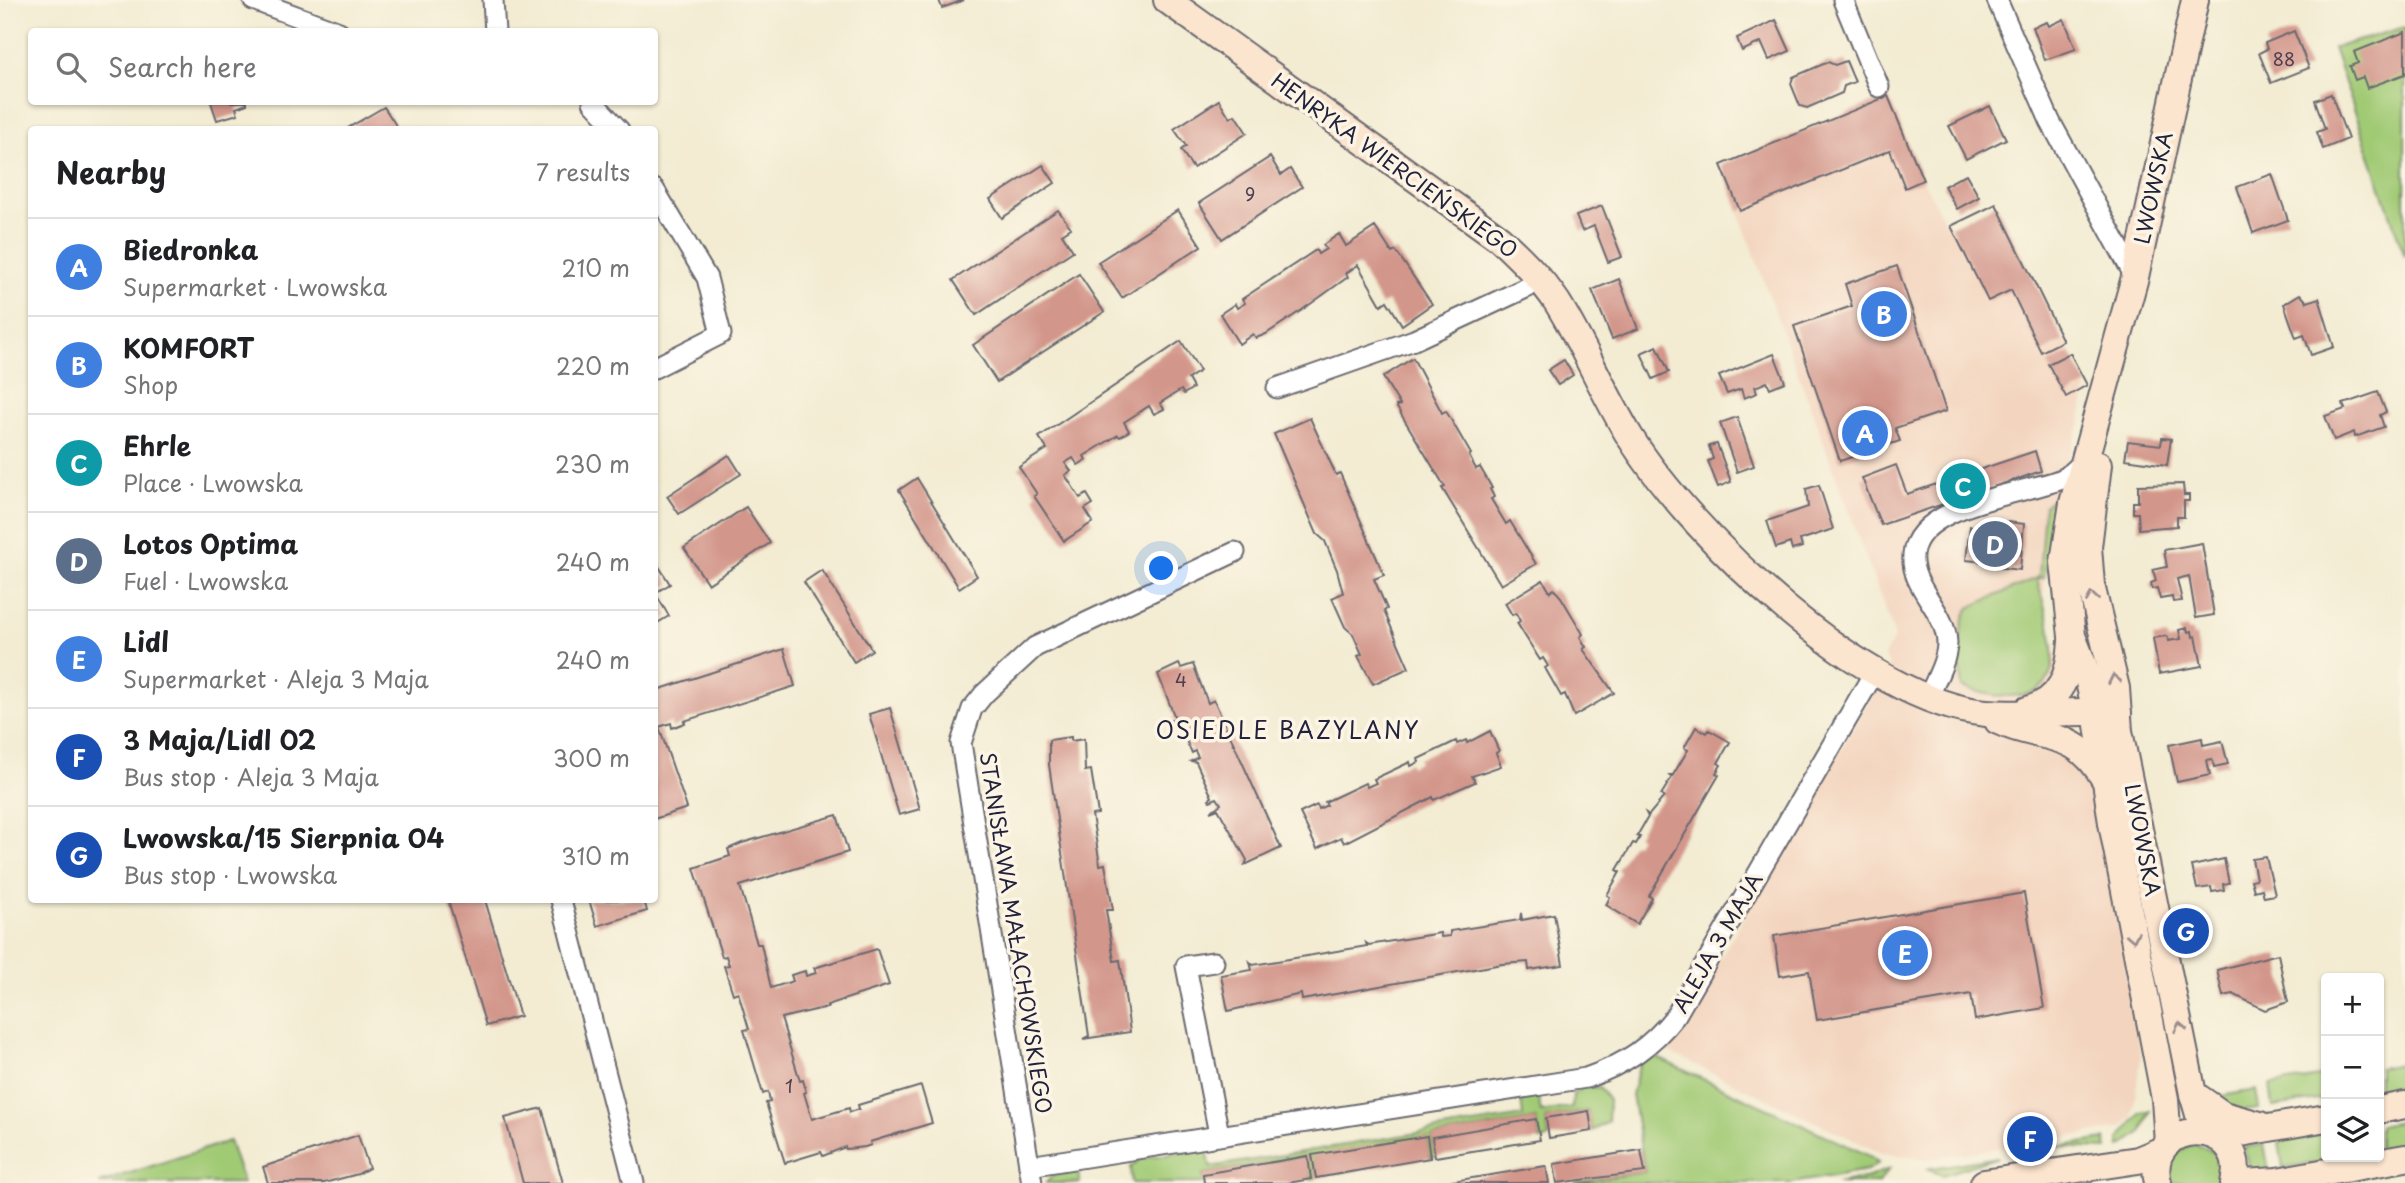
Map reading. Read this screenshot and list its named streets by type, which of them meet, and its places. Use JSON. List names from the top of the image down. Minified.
{"streets":{"street":["HENRYKA WIERCIEŃSKIEGO","LWOWSKA","STANISŁAWA MAŁACHOWSKIEGO","ALEJA 3 MAJA"]},"crossings":[["HENRYKA WIERCIEŃSKIEGO","LWOWSKA"],["HENRYKA WIERCIEŃSKIEGO","ALEJA 3 MAJA"],["STANISŁAWA MAŁACHOWSKIEGO","ALEJA 3 MAJA"]],"districts":["OSIEDLE BAZYLANY"],"house_numbers":["88","9","4","1"],"page":{"search":"Search here","heading":["Nearby","7 results"],"list":[{"mark":"A","name":"Biedronka","note":"Supermarket · Lwowska","value":"210 m"},{"mark":"B","name":"KOMFORT","note":"Shop","value":"220 m"},{"mark":"C","name":"Ehrle","note":"Place · Lwowska","value":"230 m"},{"mark":"D","name":"Lotos Optima","note":"Fuel · Lwowska","value":"240 m"},{"mark":"E","name":"Lidl","note":"Supermarket · Aleja 3 Maja","value":"240 m"},{"mark":"F","name":"3 Maja/Lidl 02","note":"Bus stop · Aleja 3 Maja","value":"300 m"},{"mark":"G","name":"Lwowska/15 Sierpnia 04","note":"Bus stop · Lwowska","value":"310 m"}],"pins":["B","A","C","D","G","E","F"],"map_buttons":["+","−"]}}
